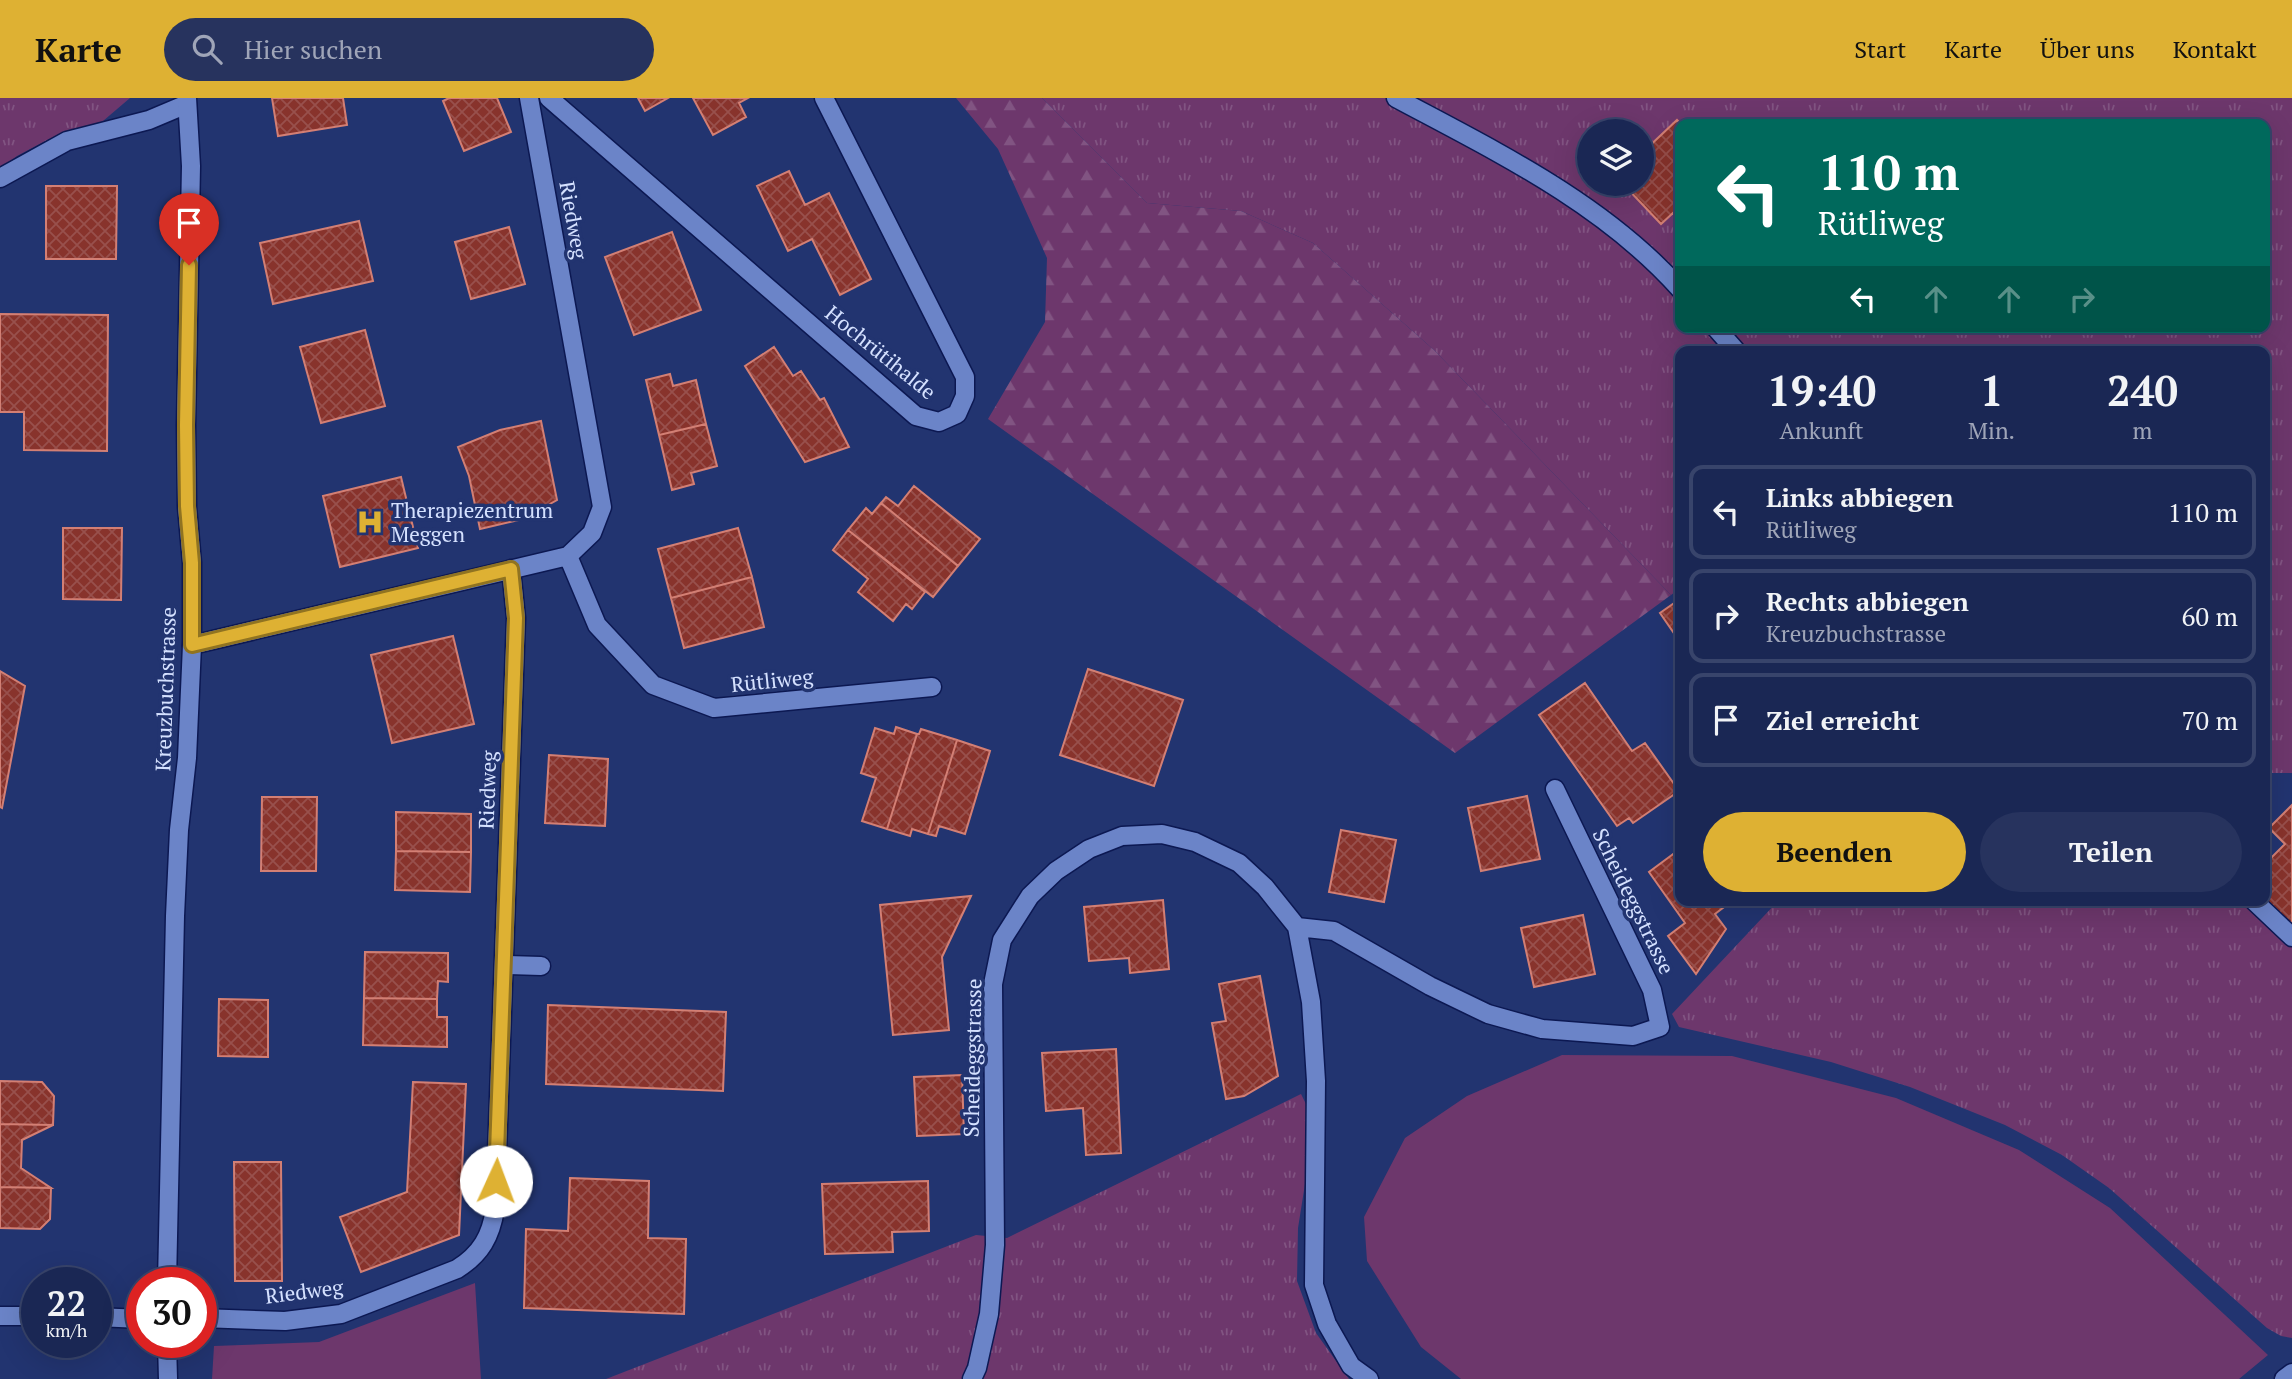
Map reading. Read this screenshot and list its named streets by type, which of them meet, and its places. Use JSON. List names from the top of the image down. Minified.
{"streets":{"street":["Riedweg","Hochrütihalde","Rütliweg","Kreuzbuchstrasse","Scheideggstrasse"]},"crossings":[["Riedweg","Rütliweg"]],"places":{"hospital":["Therapiezentrum Meggen"]},"page":{"header":"Karte","search":"Hier suchen","nav":["Start","Karte","Über uns","Kontakt"],"turn":["110 m","Rütliweg"],"eta":["19:40","Ankunft","1","Min.","240","m"],"list":[{"name":"Links abbiegen","note":"Rütliweg","value":"110 m"},{"name":"Rechts abbiegen","note":"Kreuzbuchstrasse","value":"60 m"},{"name":"Ziel erreicht","value":"70 m"}],"buttons":["Beenden","Teilen"],"speed":"22 km/h","limit":"30"}}
